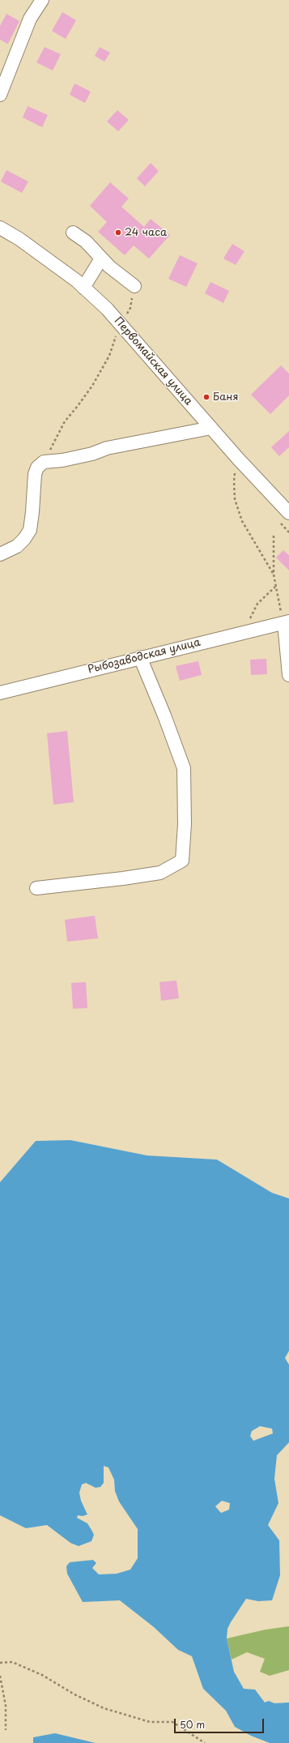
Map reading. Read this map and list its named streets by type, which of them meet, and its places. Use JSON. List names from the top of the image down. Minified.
{"streets":{"street":["Первомайская улица","Рыбозаводская улица"]},"places":["24 часа","Баня"],"scale_bar":"50 m"}
